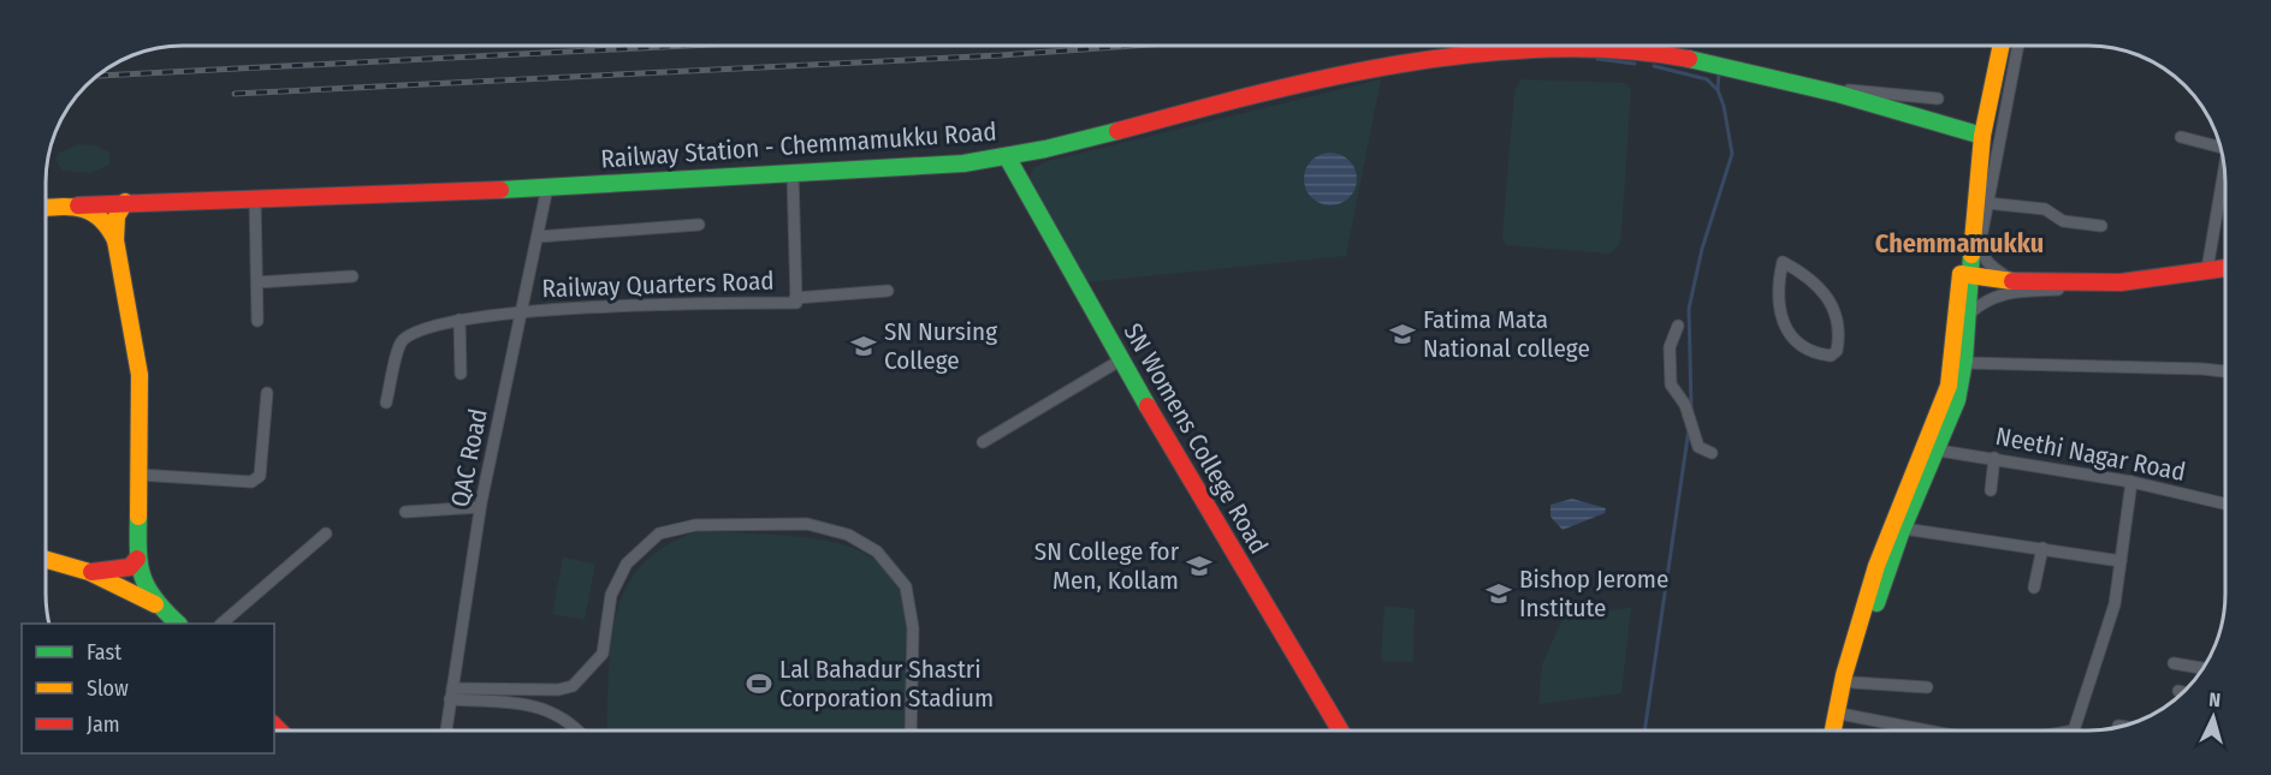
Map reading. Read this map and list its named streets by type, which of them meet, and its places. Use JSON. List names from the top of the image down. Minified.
{"streets":{"main road":["Railway Station - Chemmamukku Road","SN Womens College Road"],"street":["Railway Quarters Road","Neethi Nagar Road","QAC Road"]},"crossings":[["Railway Station - Chemmamukku Road","Railway Quarters Road"],["Railway Station - Chemmamukku Road","SN Womens College Road"],["Railway Station - Chemmamukku Road","QAC Road"],["Railway Quarters Road","QAC Road"]],"districts":["Chemmamukku"],"places":{"school or university":["Fatima Mata National college","SN Nursing College","SN College for Men, Kollam","Bishop Jerome Institute"],"sports":["Lal Bahadur Shastri Corporation Stadium"]},"legend":["Fast","Slow","Jam"],"north":"top"}
